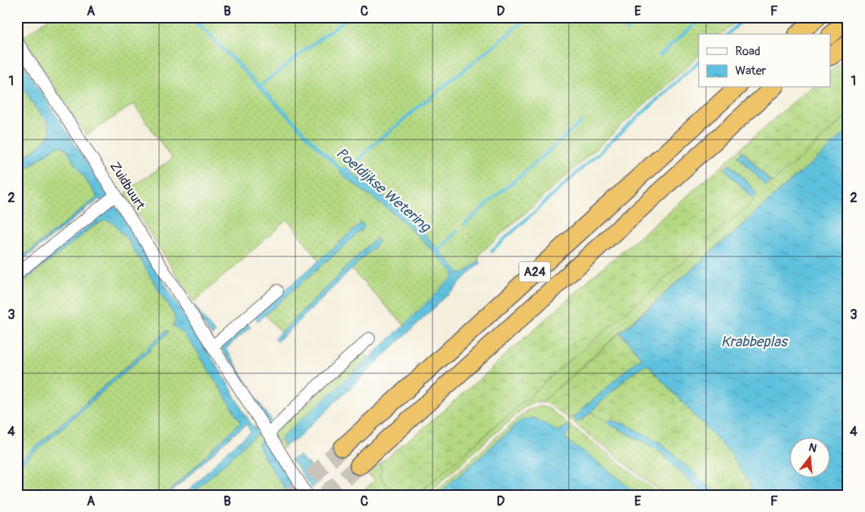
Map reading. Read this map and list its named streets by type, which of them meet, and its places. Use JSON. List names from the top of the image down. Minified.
{"streets":{"highway":["A24"],"street":["Zuidbuurt"]},"water":["Poeldijkse Wetering","Krabbeplas"],"legend":["Road","Water"],"north":"top","grid":{"columns":["A","B","C","D","E","F"],"rows":["1","2","3","4"]}}
